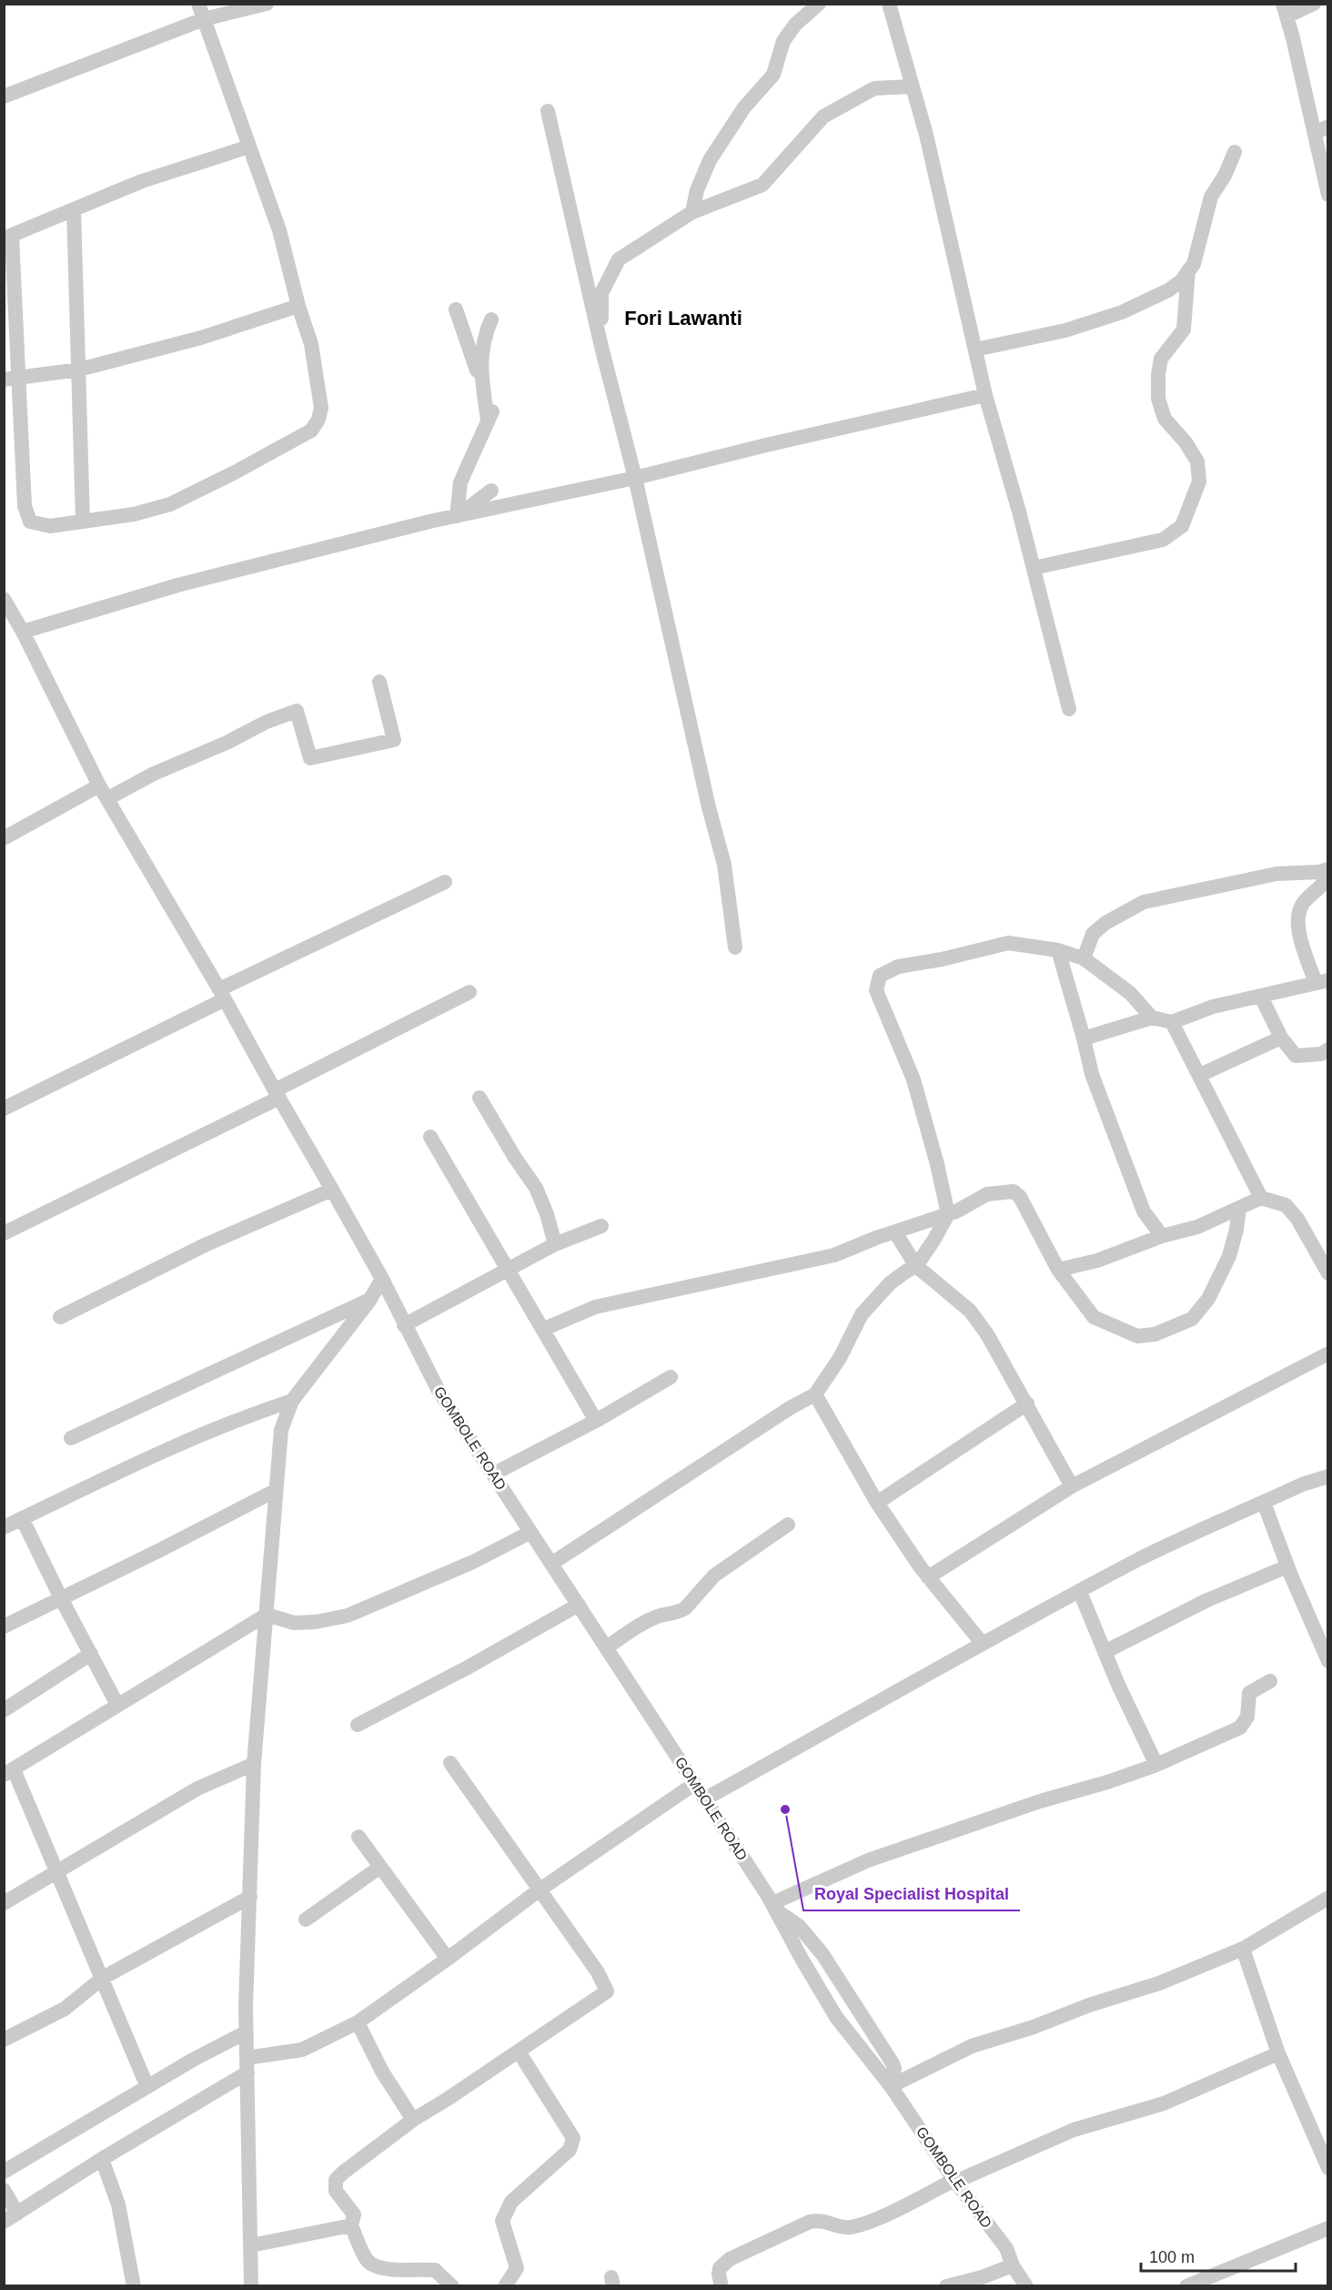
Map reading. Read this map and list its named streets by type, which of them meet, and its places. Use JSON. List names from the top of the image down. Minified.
{"streets":{"street":["GOMBOLE ROAD"]},"districts":["Fori Lawanti"],"places":["Royal Specialist Hospital"],"scale_bar":"100 m"}
